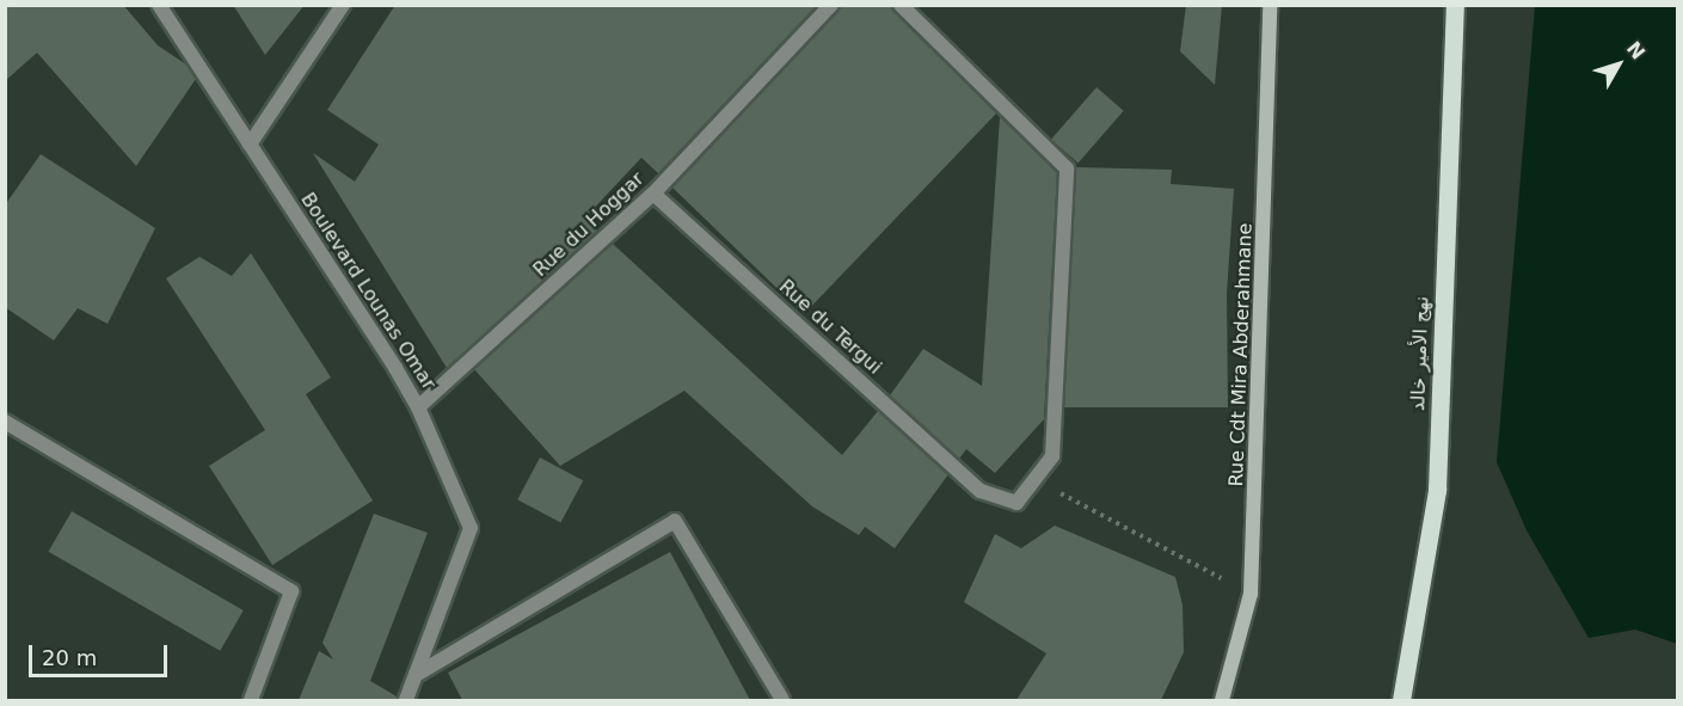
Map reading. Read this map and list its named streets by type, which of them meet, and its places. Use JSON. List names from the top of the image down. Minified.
{"streets":{"main road":["نهج الأمير خالد","Rue Cdt Mira Abderahmane"],"street":["Rue du Hoggar","Boulevard Lounas Omar","Rue du Tergui"]},"crossings":[["Rue du Hoggar","Boulevard Lounas Omar"],["Rue du Hoggar","Rue du Tergui"]],"scale_bar":"20 m","north":"top right"}
